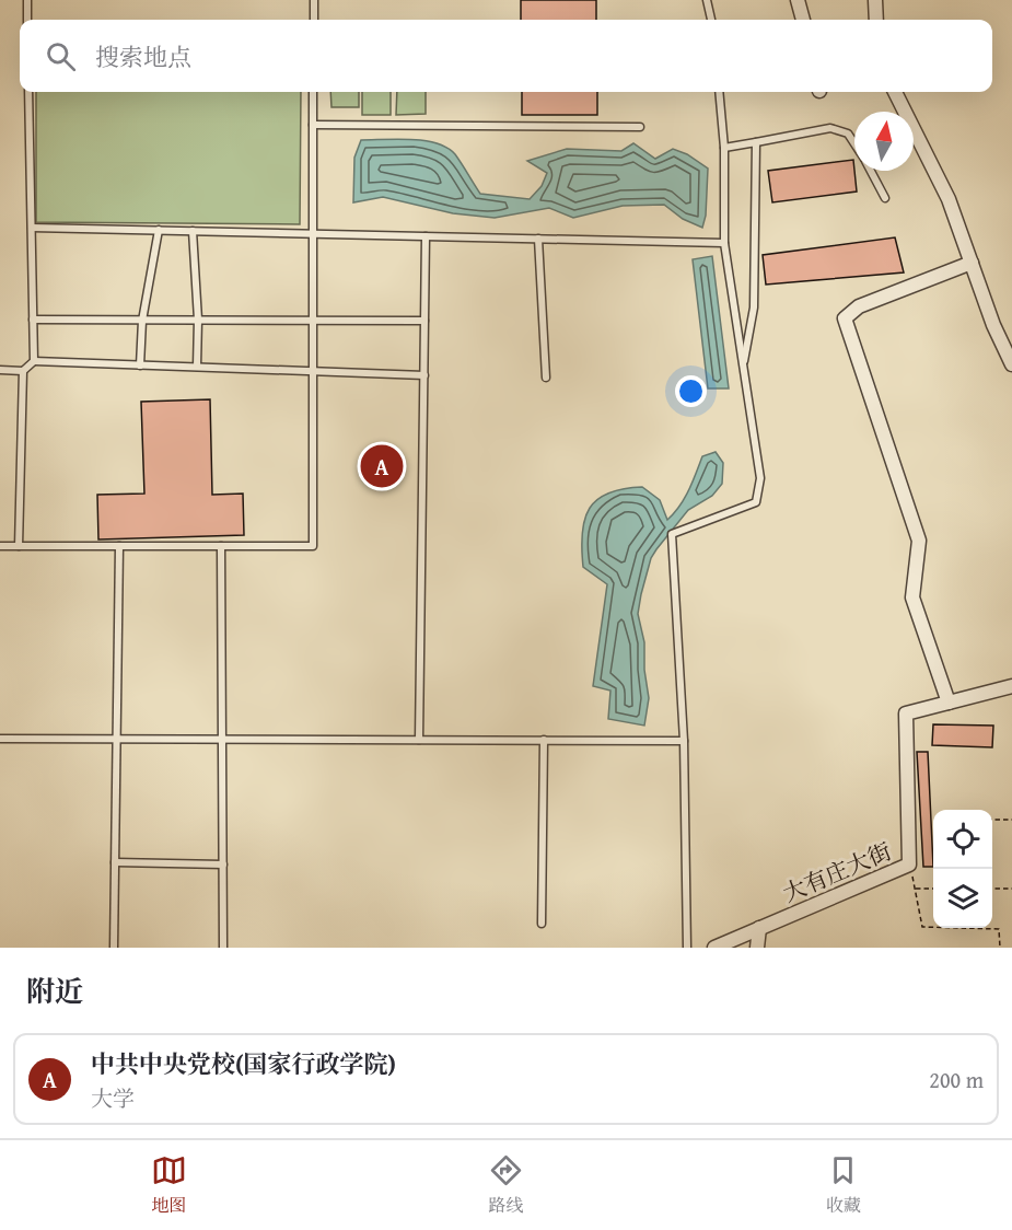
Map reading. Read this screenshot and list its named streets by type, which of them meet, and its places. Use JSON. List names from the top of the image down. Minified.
{"streets":{"street":["大有庄大街"]},"north":"top","page":{"search":"搜索地点","pins":"A","heading":"附近","list":[{"mark":"A","name":"中共中央党校(国家行政学院)","note":"大学","value":"200 m"}],"nav":["地图","路线","收藏"]}}
